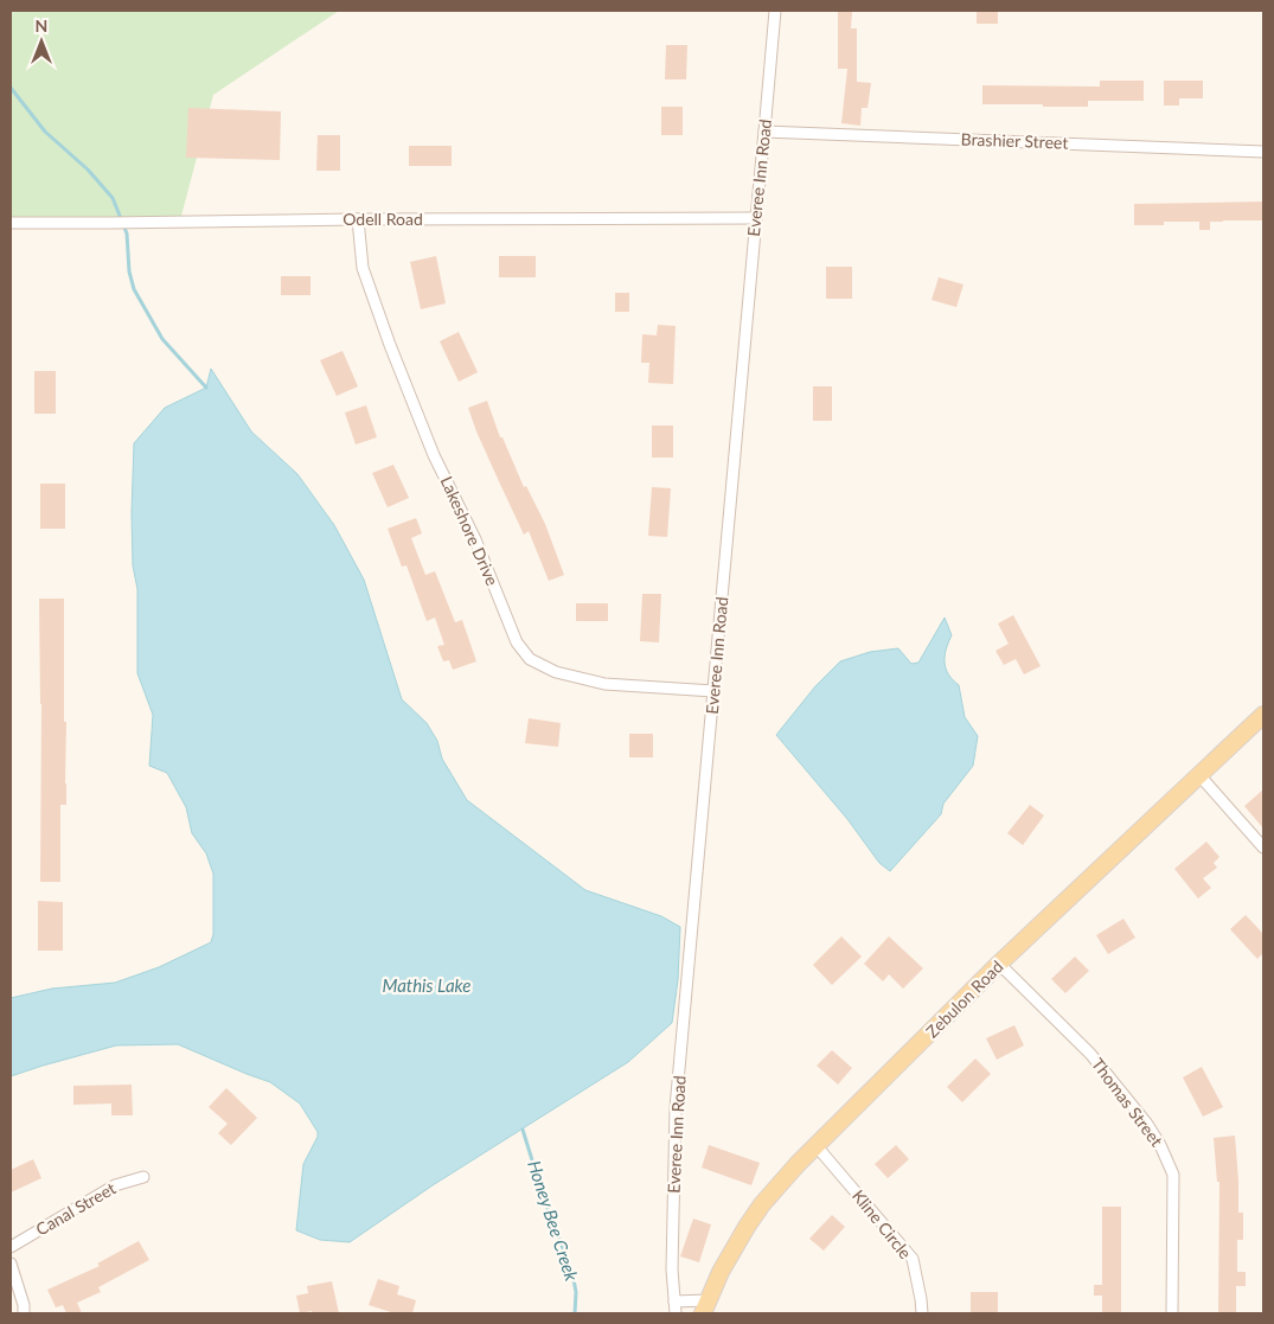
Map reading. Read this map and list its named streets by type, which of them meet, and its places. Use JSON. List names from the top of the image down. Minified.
{"streets":{"main road":["Zebulon Road"],"street":["Brashier Street","Everee Inn Road","Odell Road","Lakeshore Drive","Thomas Street","Canal Street","Kline Circle"]},"crossings":[["Brashier Street","Everee Inn Road"],["Everee Inn Road","Odell Road"],["Everee Inn Road","Lakeshore Drive"],["Odell Road","Lakeshore Drive"],["Zebulon Road","Thomas Street"],["Zebulon Road","Kline Circle"]],"water":["Mathis Lake","Honey Bee Creek"],"north":"top"}
